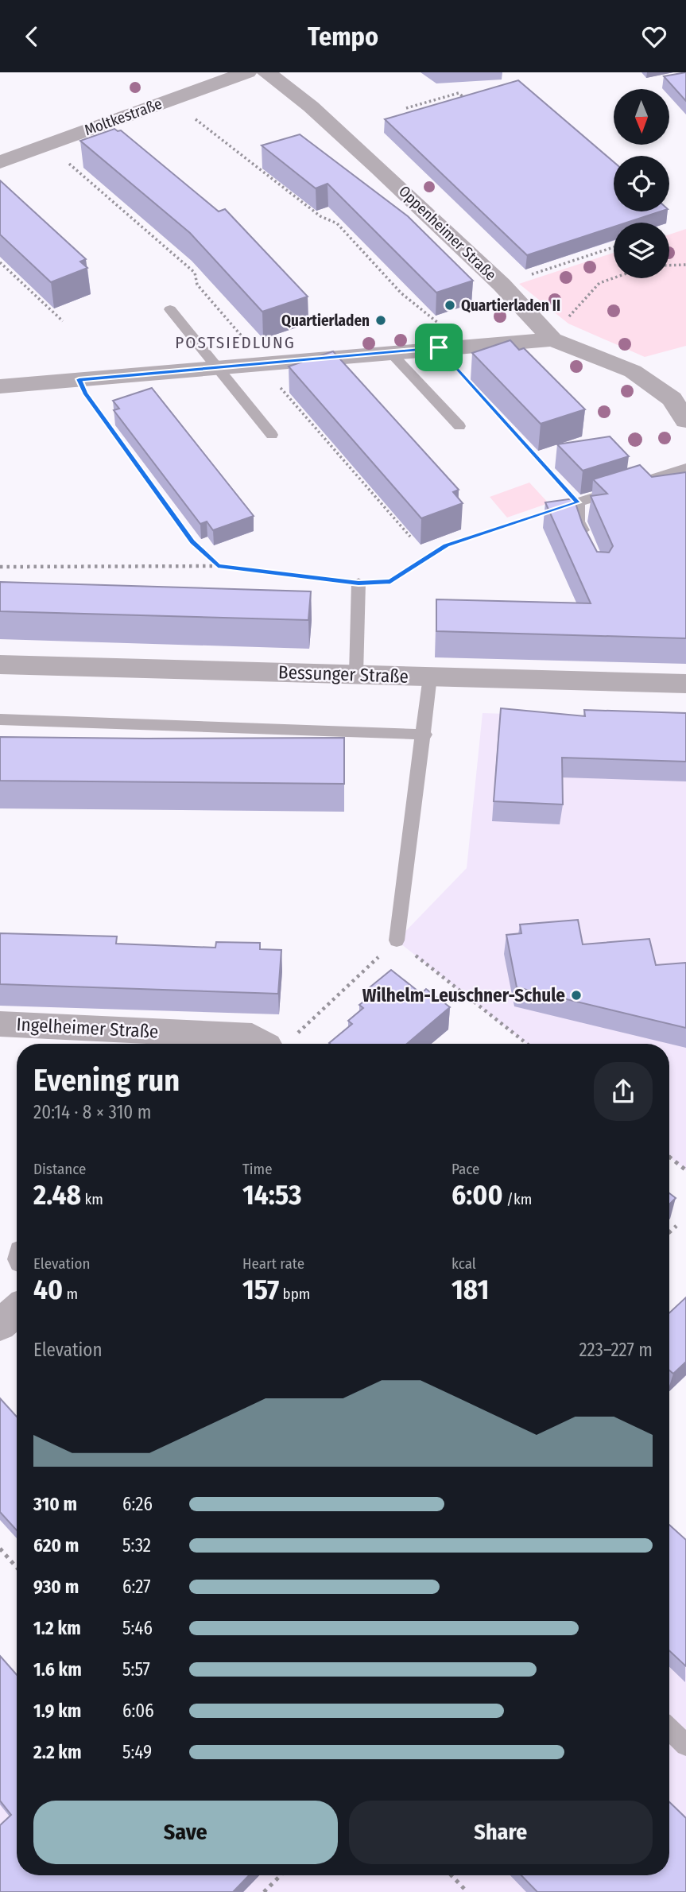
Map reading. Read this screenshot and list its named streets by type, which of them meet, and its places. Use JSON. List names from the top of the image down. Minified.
{"streets":{"street":["Moltkestraße","Oppenheimer Straße","Bessunger Straße","Ingelheimer Straße"]},"districts":["POSTSIEDLUNG"],"places":["Quartierladen II","Quartierladen","Wilhelm-Leuschner-Schule"],"north":"bottom","page":{"header":"Tempo","heading":["Evening run","20:14 · 8 × 310 m"],"stats":[["Distance","2.48 km"],["Time","14:53"],["Pace","6:00 /km"],["Elevation","40 m"],["Heart rate","157 bpm"],["kcal","181"]],"chart":["Elevation","223–227 m"],"list":[{"name":"310 m","note":"6:26"},{"name":"620 m","note":"5:32"},{"name":"930 m","note":"6:27"},{"name":"1.2 km","note":"5:46"},{"name":"1.6 km","note":"5:57"},{"name":"1.9 km","note":"6:06"},{"name":"2.2 km","note":"5:49"}],"buttons":["Save","Share"]}}
